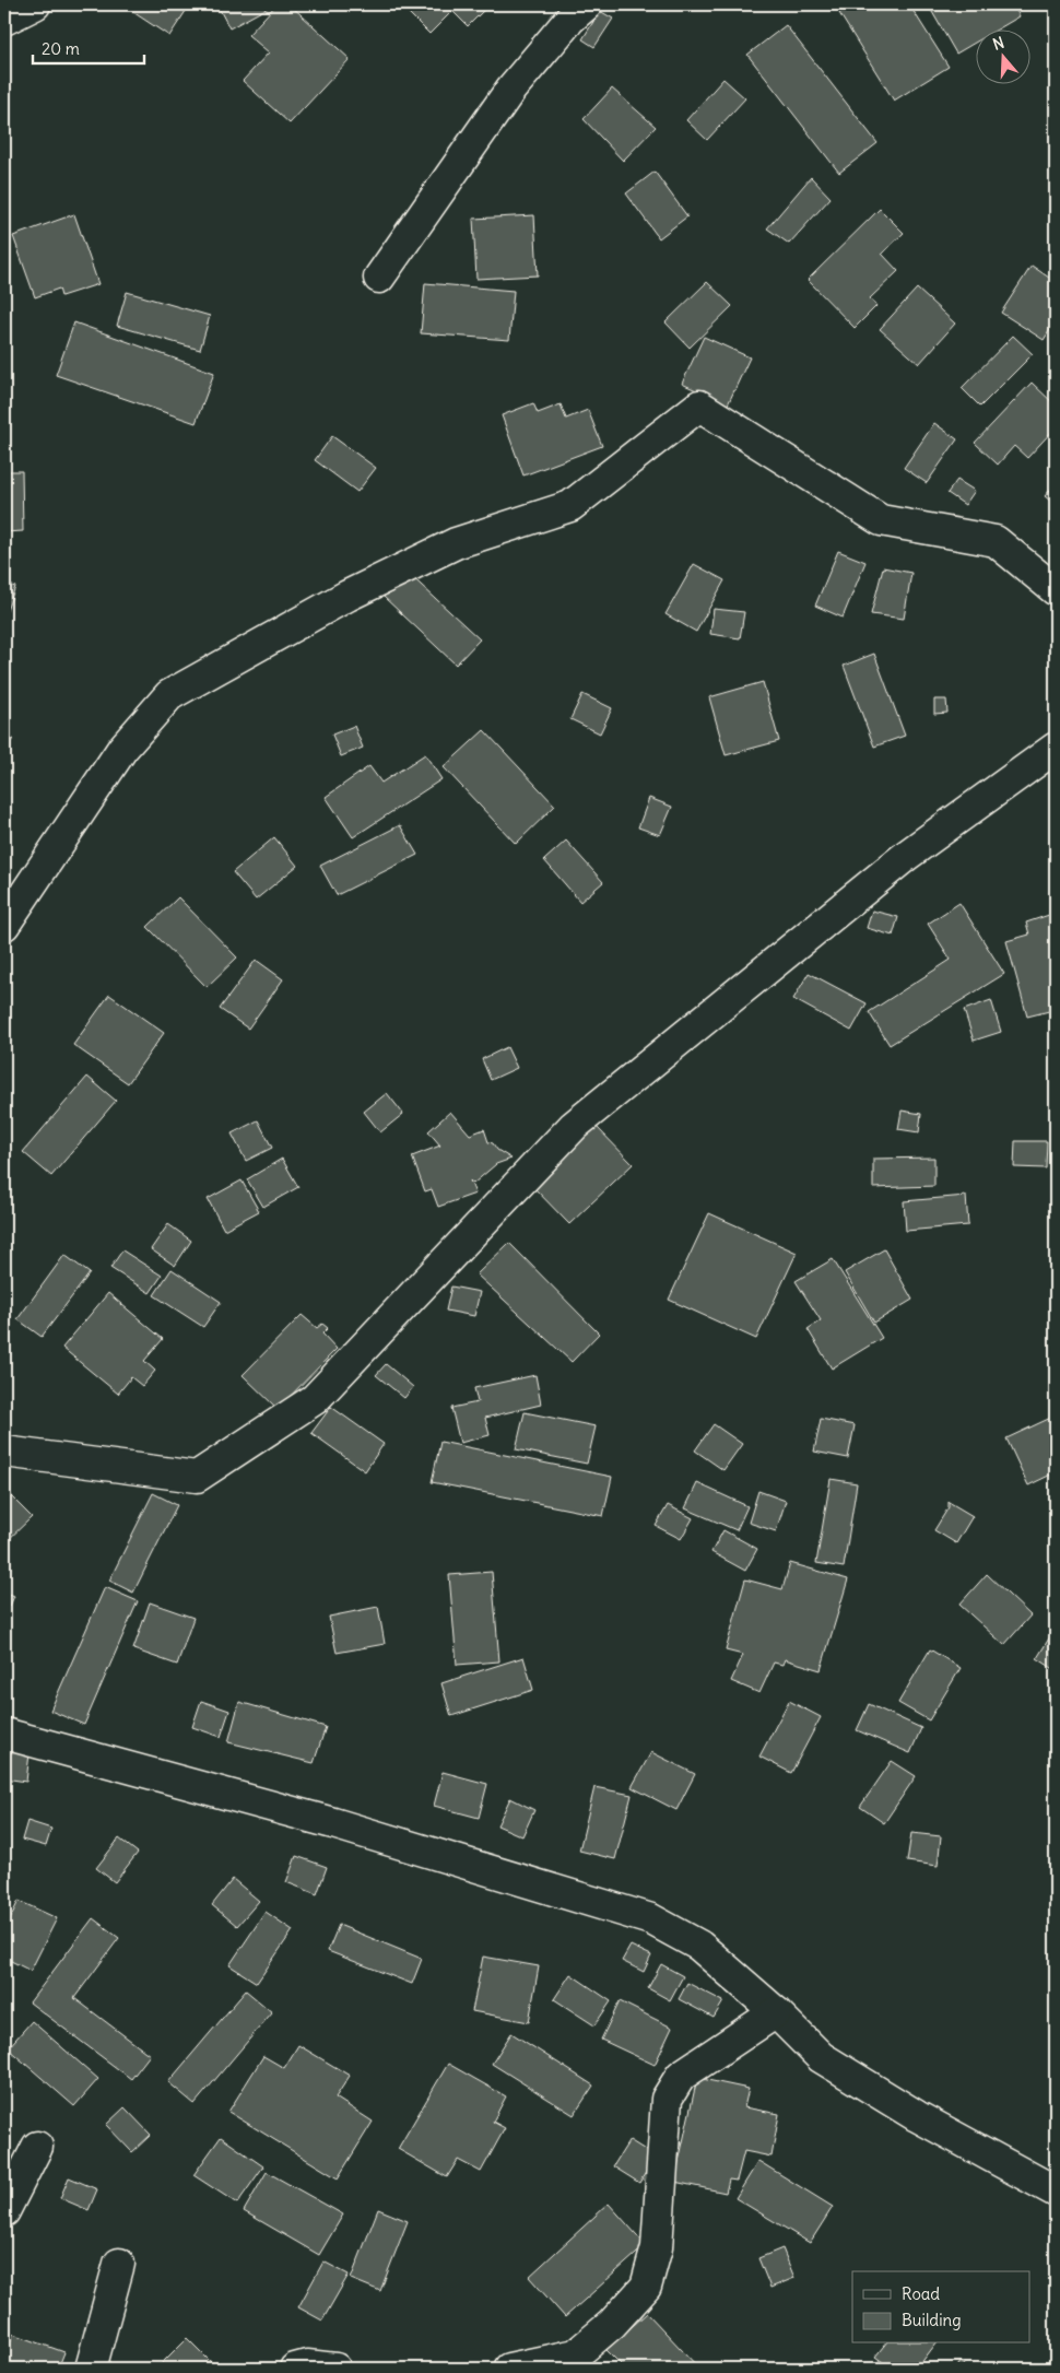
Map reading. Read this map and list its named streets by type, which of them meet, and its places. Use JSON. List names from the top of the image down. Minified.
{"legend":["Road","Building"],"scale_bar":"20 m","north":"top"}
